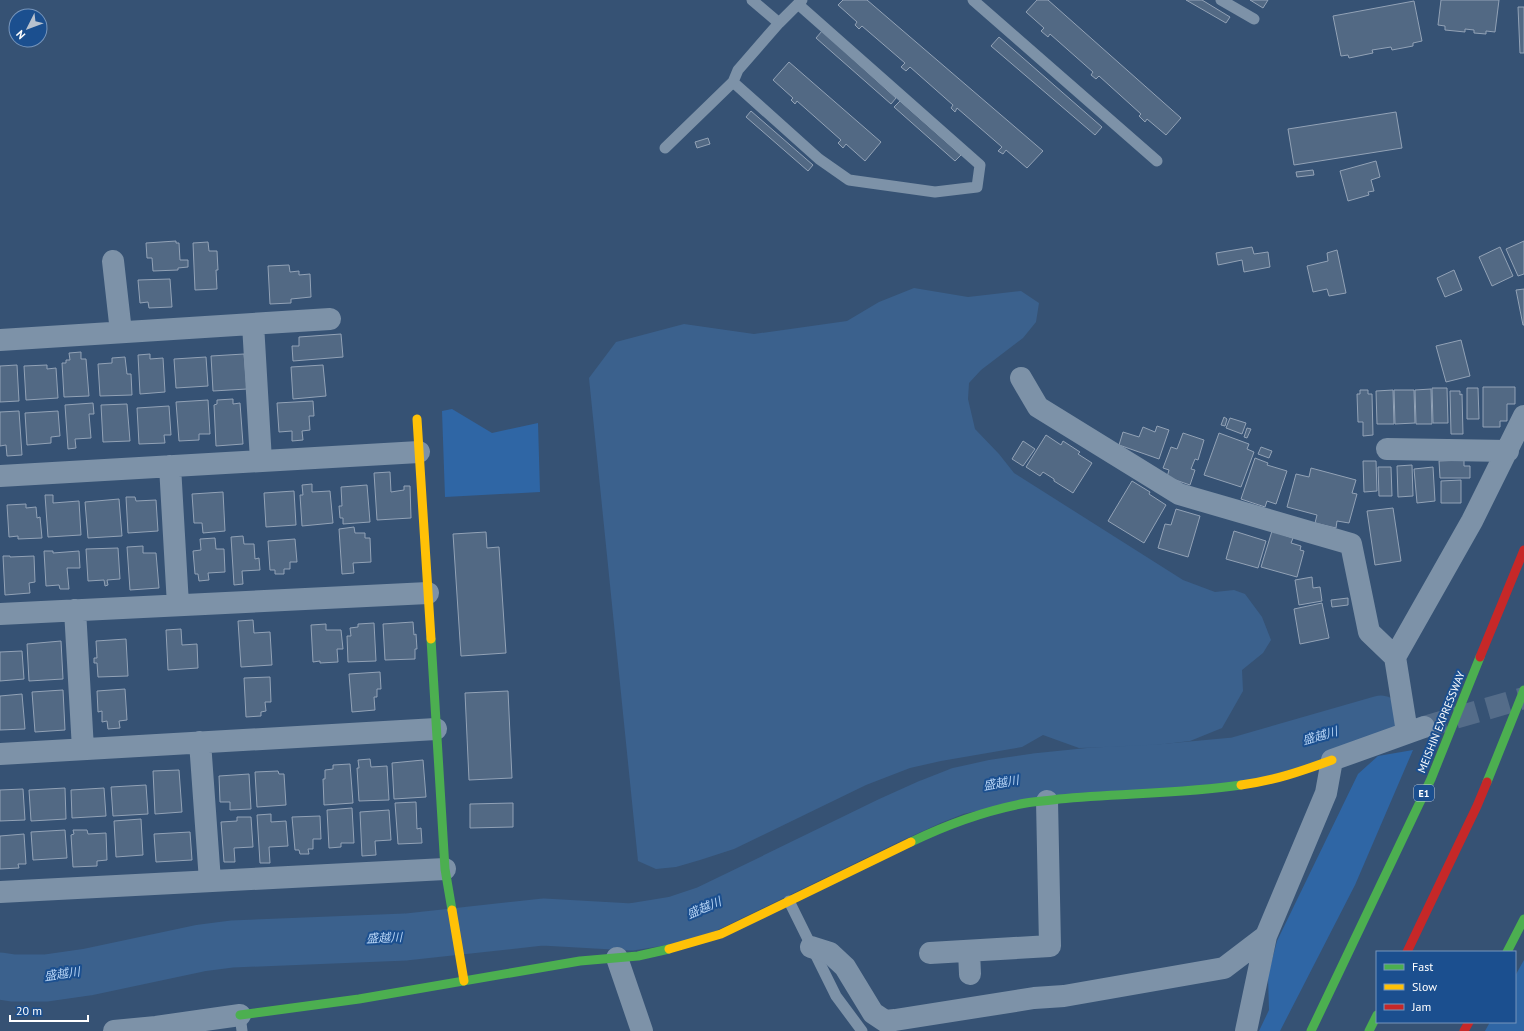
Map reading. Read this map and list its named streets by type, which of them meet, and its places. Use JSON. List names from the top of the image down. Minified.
{"streets":{"main road":["MEISHIN EXPRESSWAY","E1"]},"water":["盛越川"],"legend":["Fast","Slow","Jam"],"scale_bar":"20 m","north":"bottom left"}
